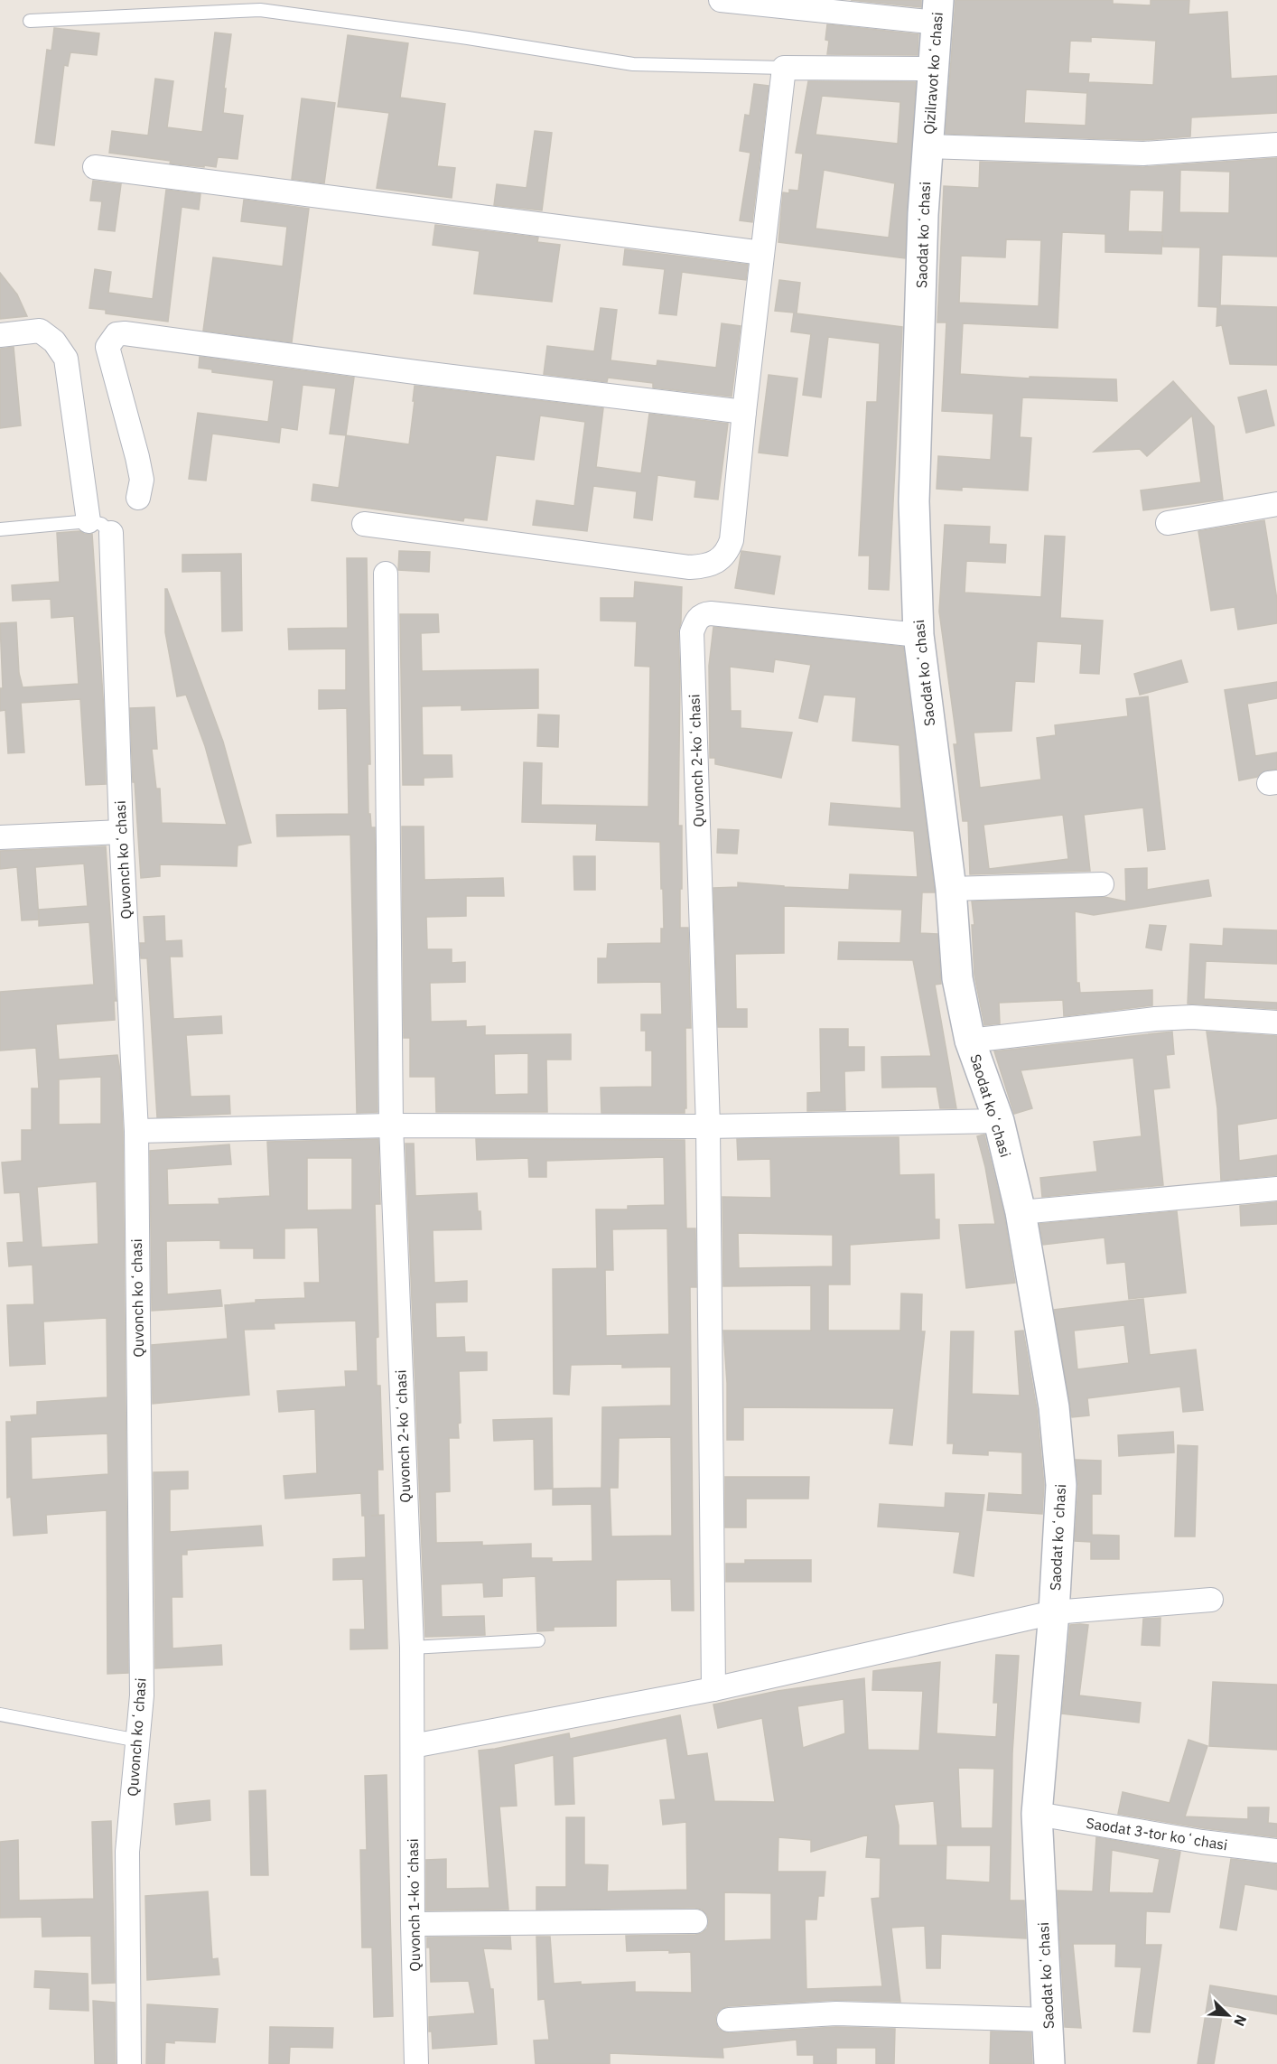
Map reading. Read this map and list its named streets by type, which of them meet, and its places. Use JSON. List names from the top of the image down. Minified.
{"streets":{"street":["Qizilravot koʻchasi","Saodat koʻchasi","Quvonch 2-koʻchasi","Quvonch koʻchasi","Saodat 3-tor koʻchasi","Quvonch 1-koʻchasi"]},"crossings":[["Qizilravot koʻchasi","Saodat koʻchasi"],["Saodat koʻchasi","Quvonch 2-koʻchasi"],["Saodat koʻchasi","Saodat 3-tor koʻchasi"],["Quvonch 2-koʻchasi","Quvonch 1-koʻchasi"]],"north":"bottom right"}
